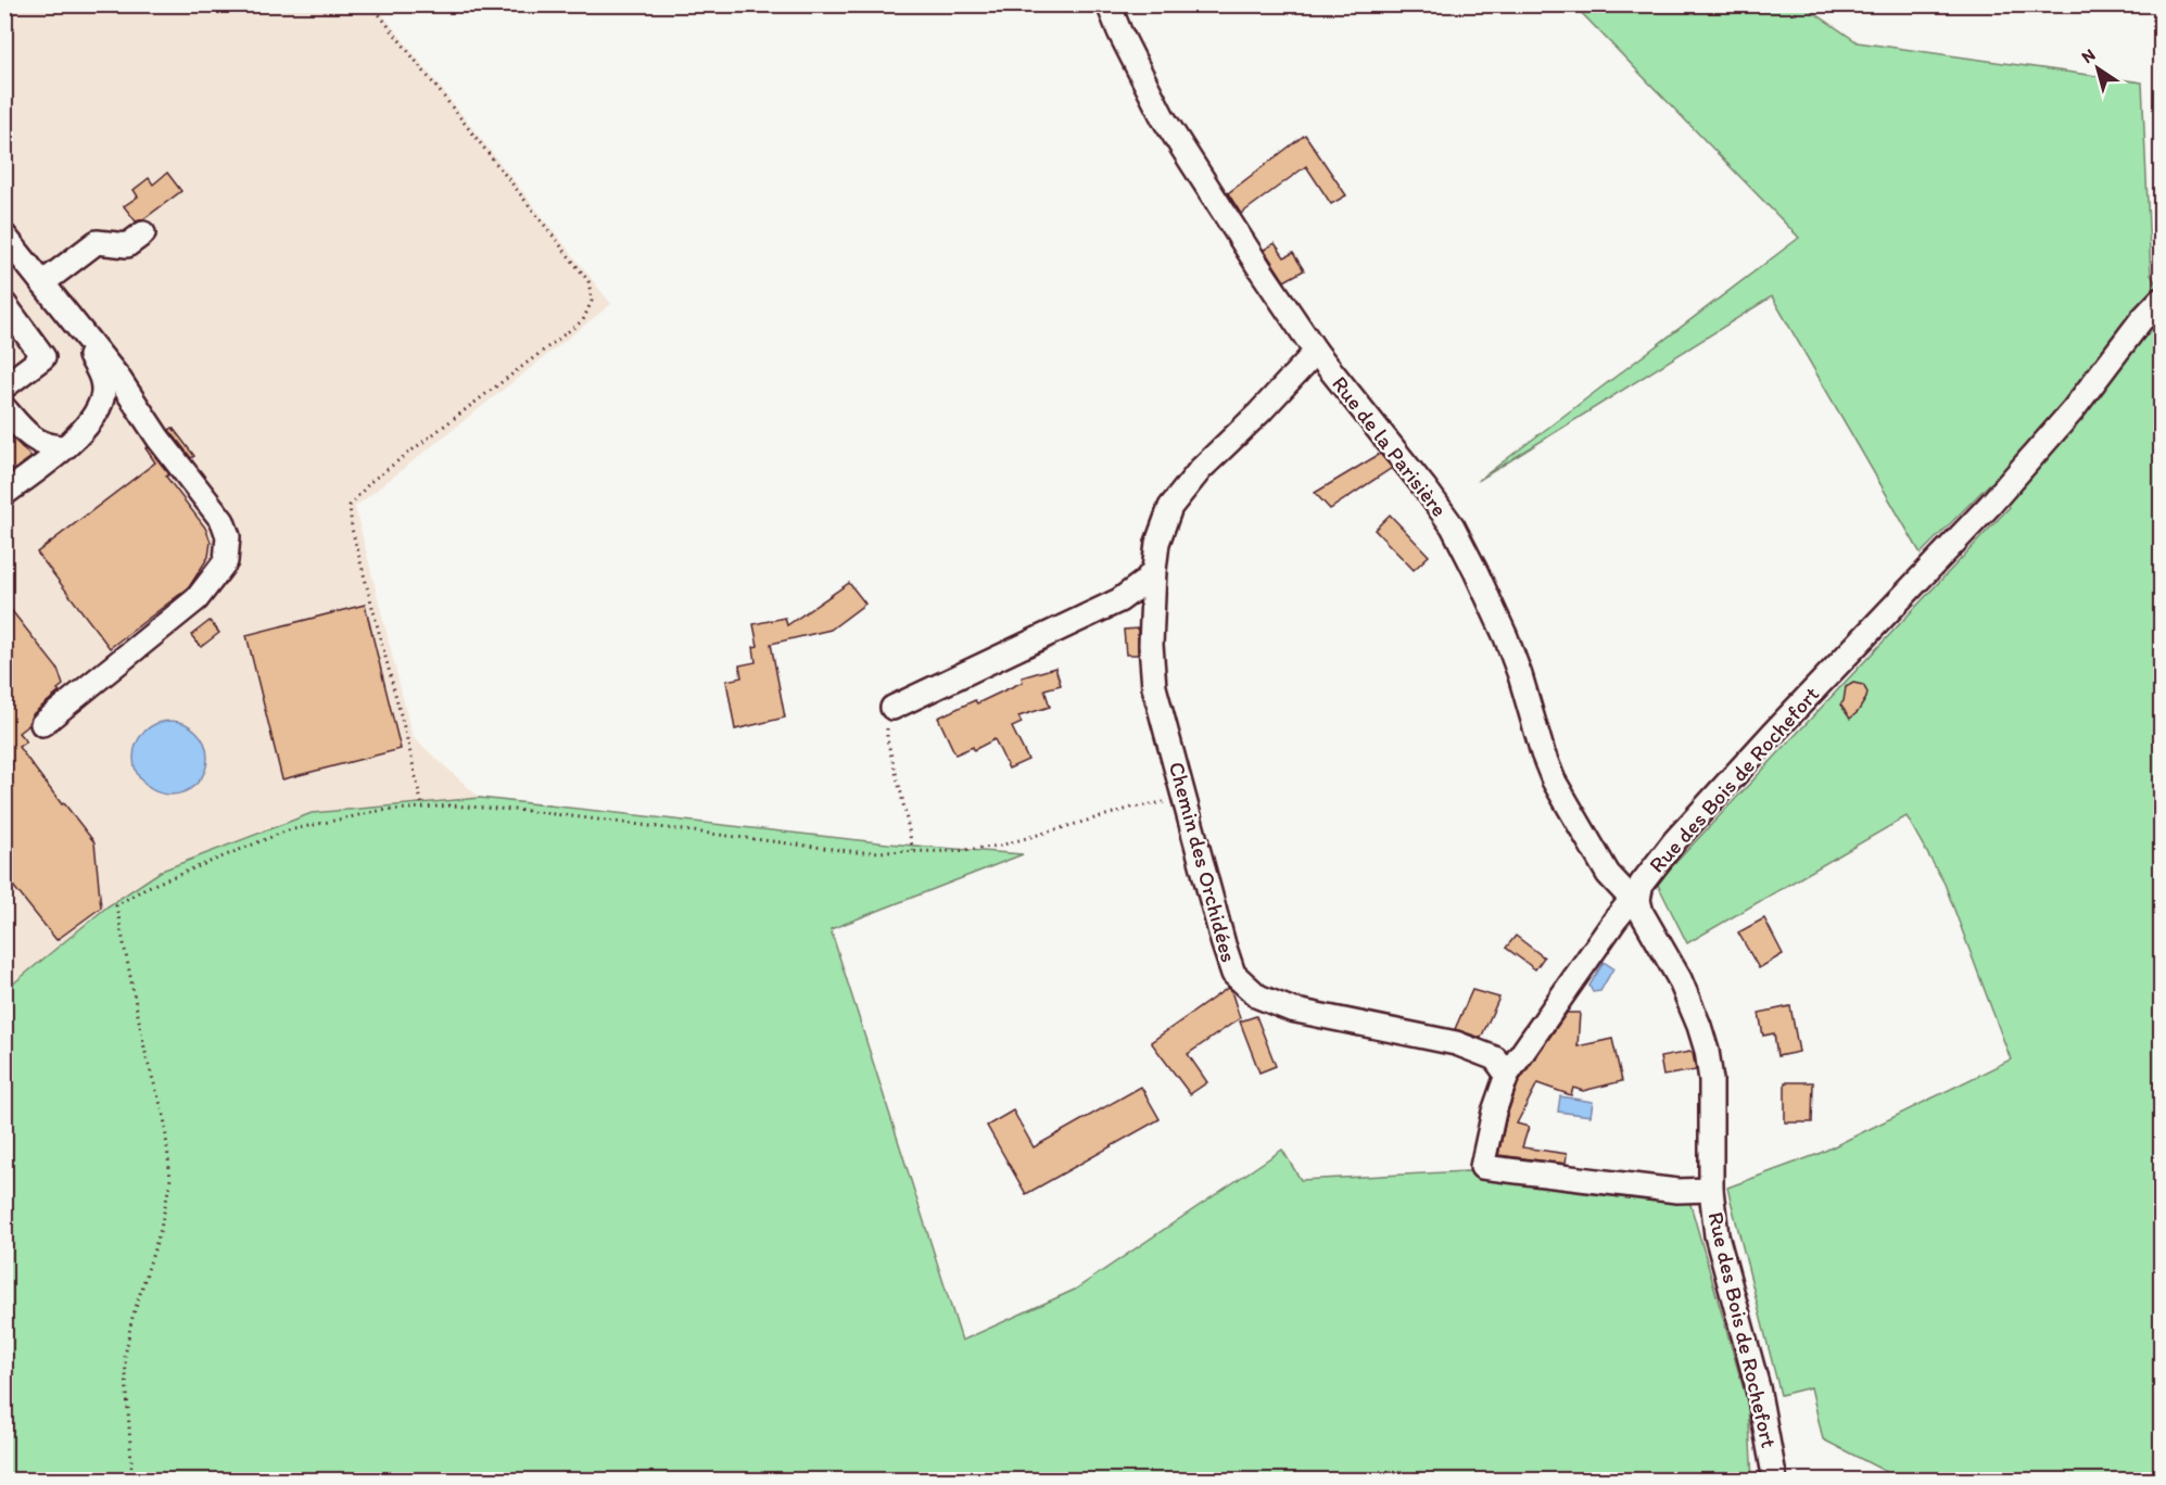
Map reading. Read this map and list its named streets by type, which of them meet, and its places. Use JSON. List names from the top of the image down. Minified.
{"streets":{"street":["Rue de la Parisière","Rue des Bois de Rochefort","Chemin des Orchidées"]},"crossings":[["Rue de la Parisière","Rue des Bois de Rochefort"],["Rue de la Parisière","Chemin des Orchidées"]],"north":"top left"}
